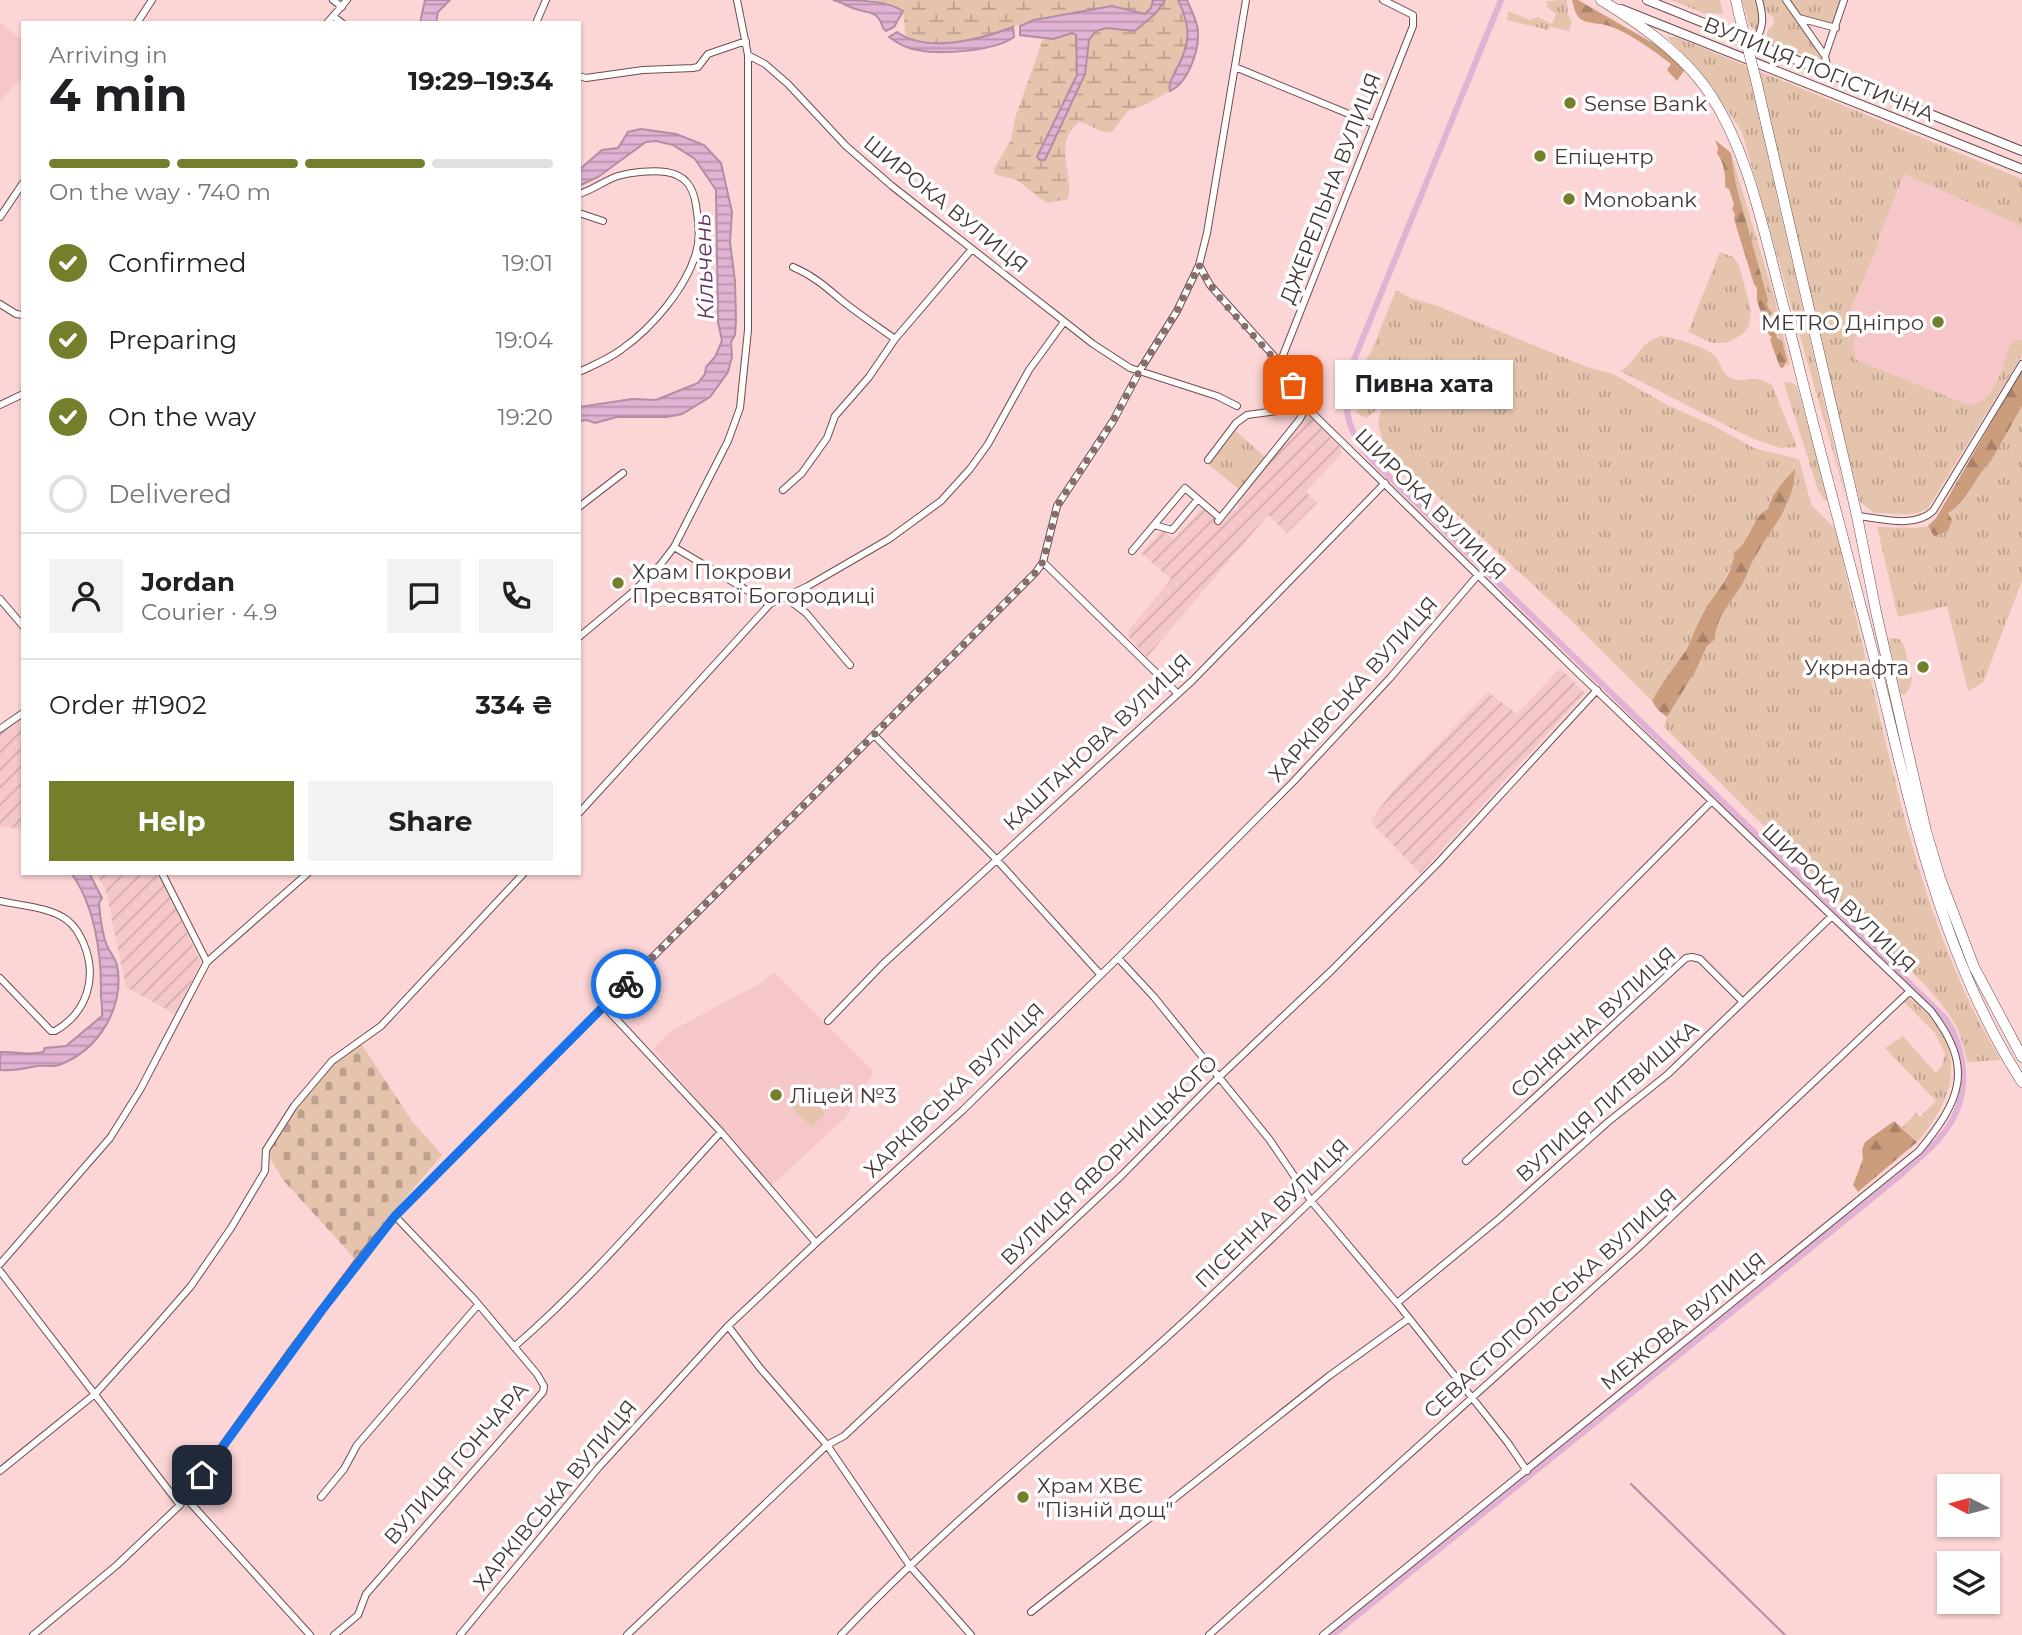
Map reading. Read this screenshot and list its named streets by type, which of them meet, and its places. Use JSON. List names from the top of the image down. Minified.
{"streets":{"main road":["ВУЛИЦЯ ЛОГІСТИЧНА"],"street":["ДЖЕРЕЛЬНА ВУЛИЦЯ","ШИРОКА ВУЛИЦЯ","ХАРКІВСЬКА ВУЛИЦЯ","КАШТАНОВА ВУЛИЦЯ","СОНЯЧНА ВУЛИЦЯ","ВУЛИЦЯ ЛИТВИШКА","ВУЛИЦЯ ЯВОРНИЦЬКОГО","ПІСЕННА ВУЛИЦЯ","СЕВАСТОПОЛЬСЬКА ВУЛИЦЯ","МЕЖОВА ВУЛИЦЯ","ВУЛИЦЯ ГОНЧАРА"]},"crossings":[["ДЖЕРЕЛЬНА ВУЛИЦЯ","ШИРОКА ВУЛИЦЯ"],["ШИРОКА ВУЛИЦЯ","ХАРКІВСЬКА ВУЛИЦЯ"],["ШИРОКА ВУЛИЦЯ","КАШТАНОВА ВУЛИЦЯ"],["ШИРОКА ВУЛИЦЯ","ВУЛИЦЯ ЛИТВИШКА"],["ШИРОКА ВУЛИЦЯ","ВУЛИЦЯ ЯВОРНИЦЬКОГО"],["ШИРОКА ВУЛИЦЯ","ПІСЕННА ВУЛИЦЯ"],["ШИРОКА ВУЛИЦЯ","СЕВАСТОПОЛЬСЬКА ВУЛИЦЯ"],["ШИРОКА ВУЛИЦЯ","МЕЖОВА ВУЛИЦЯ"],["СОНЯЧНА ВУЛИЦЯ","ВУЛИЦЯ ЛИТВИШКА"],["СЕВАСТОПОЛЬСЬКА ВУЛИЦЯ","МЕЖОВА ВУЛИЦЯ"]],"water":["Кільчень"],"places":["Sense Bank","Епіцентр","Monobank","METRO Дніпро","Пивна хата","Храм Покрови Пресвятої Богородиці","Укрнафта","Ліцей №3","Храм ХВЄ \"Пізній дощ\""],"north":"left","page":{"heading":["4 min","Arriving in","19:29–19:34"],"panel":["Jordan","Courier · 4.9","Order #1902","334 ₴"],"bar":"On the way · 740 m","list":[["Confirmed","19:01"],["Preparing","19:04"],["On the way","19:20"],"Delivered"],"bubble":"Пивна хата","buttons":["Help","Share"]}}
